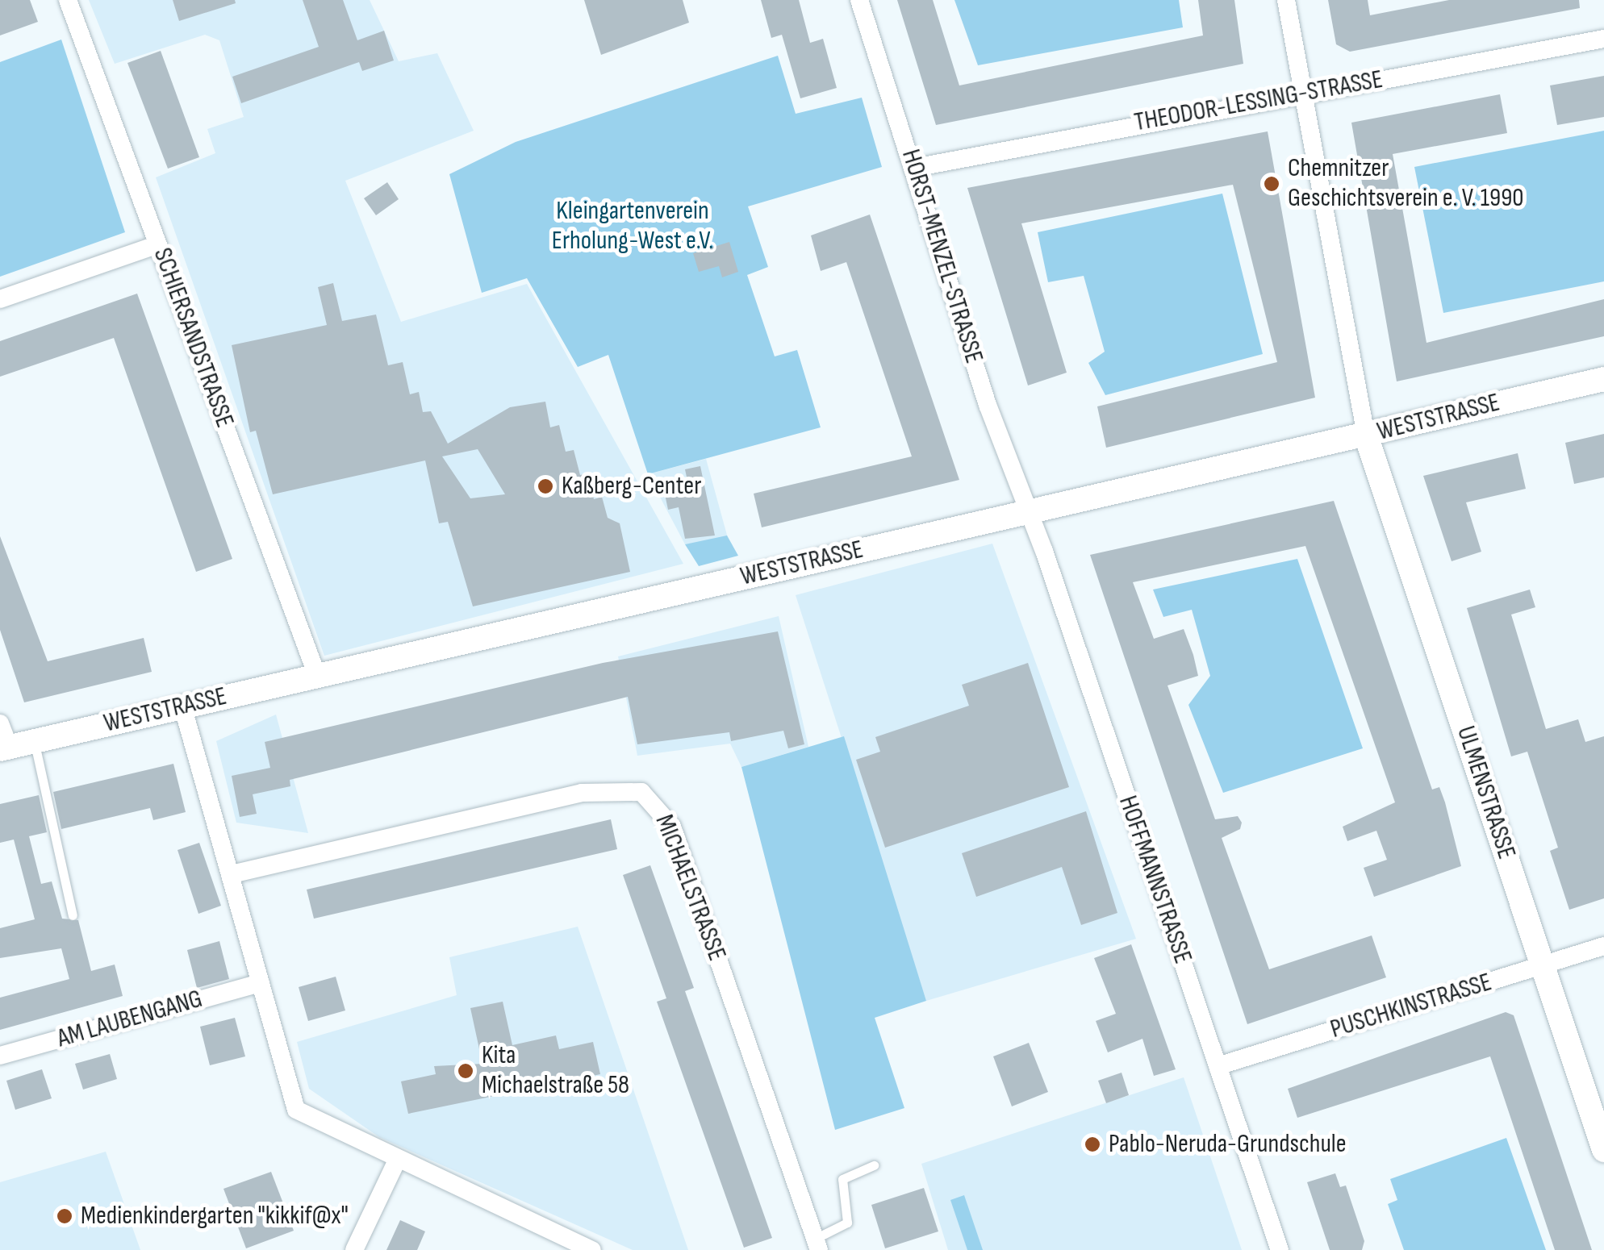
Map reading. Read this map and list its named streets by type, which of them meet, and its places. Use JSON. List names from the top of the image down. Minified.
{"streets":{"street":["THEODOR-LESSING-STRASSE","HORST-MENZEL-STRASSE","SCHIERSANDSTRASSE","WESTSTRASSE","ULMENSTRASSE","HOFFMANNSTRASSE","MICHAELSTRASSE","PUSCHKINSTRASSE","AM LAUBENGANG"]},"crossings":[["THEODOR-LESSING-STRASSE","HORST-MENZEL-STRASSE"],["HORST-MENZEL-STRASSE","WESTSTRASSE"],["HORST-MENZEL-STRASSE","HOFFMANNSTRASSE"],["SCHIERSANDSTRASSE","WESTSTRASSE"],["WESTSTRASSE","ULMENSTRASSE"],["WESTSTRASSE","HOFFMANNSTRASSE"],["ULMENSTRASSE","PUSCHKINSTRASSE"],["HOFFMANNSTRASSE","PUSCHKINSTRASSE"]],"parks":["Kleingartenverein Erholung-West e.V."],"places":["Chemnitzer Geschichtsverein e. V. 1990","Kaßberg-Center","Kita Michaelstraße 58","Pablo-Neruda-Grundschule","Medienkindergarten \"kikkif@x\""]}
